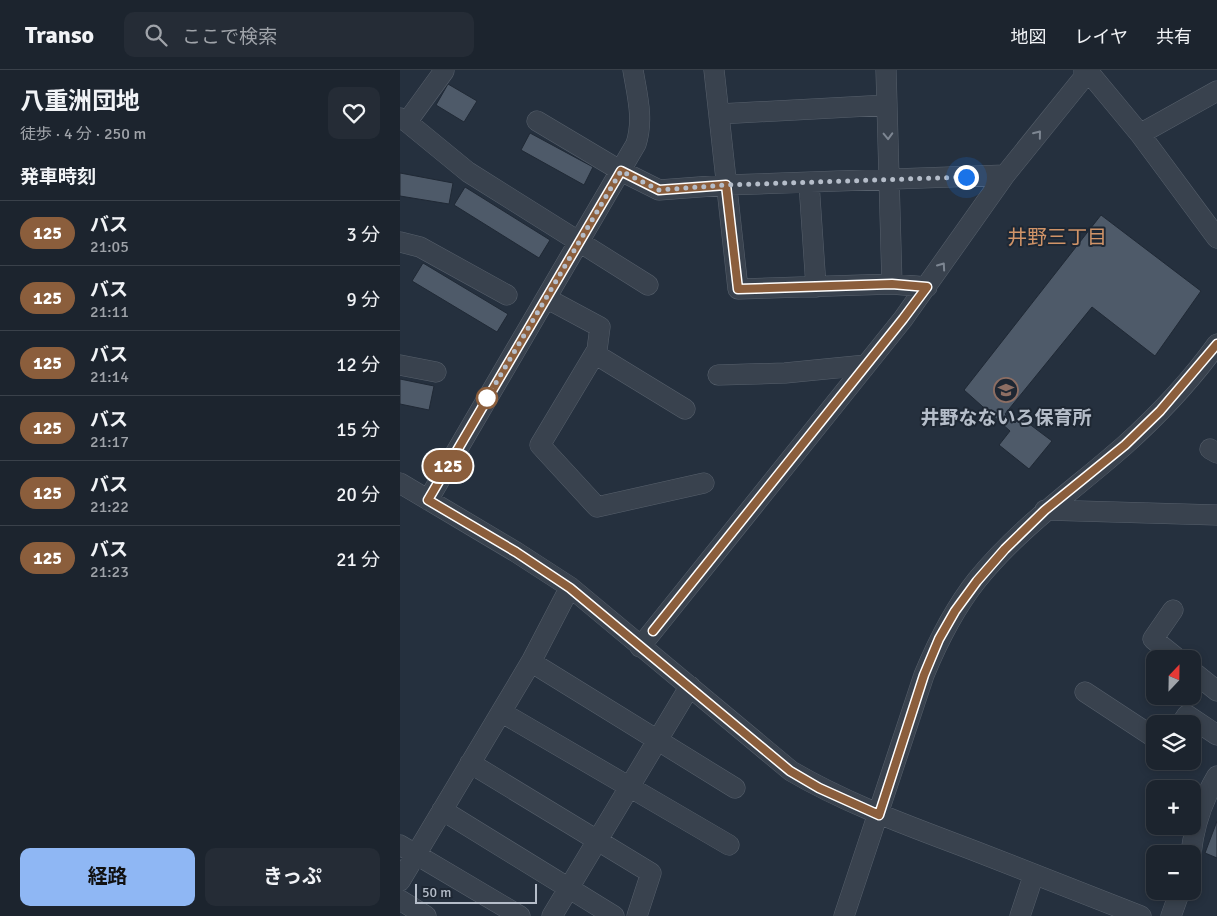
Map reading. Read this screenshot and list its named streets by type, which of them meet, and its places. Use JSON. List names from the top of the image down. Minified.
{"districts":["井野三丁目"],"places":{"school or university":["井野なないろ保育所"]},"lines":["bus line 125"],"scale_bar":"50 m","north":"top","page":{"header":"Transo","search":"ここで検索","nav":["地図","レイヤ","共有"],"heading":[["八重洲団地","徒歩 · 4 分 · 250 m"],"発車時刻"],"on_map":"125","list":[{"mark":"125","name":"バス","note":"21:05","value":"3 分"},{"mark":"125","name":"バス","note":"21:11","value":"9 分"},{"mark":"125","name":"バス","note":"21:14","value":"12 分"},{"mark":"125","name":"バス","note":"21:17","value":"15 分"},{"mark":"125","name":"バス","note":"21:22","value":"20 分"},{"mark":"125","name":"バス","note":"21:23","value":"21 分"}],"map_buttons":["+","−"],"buttons":["経路","きっぷ"],"scale":"50 m"}}
